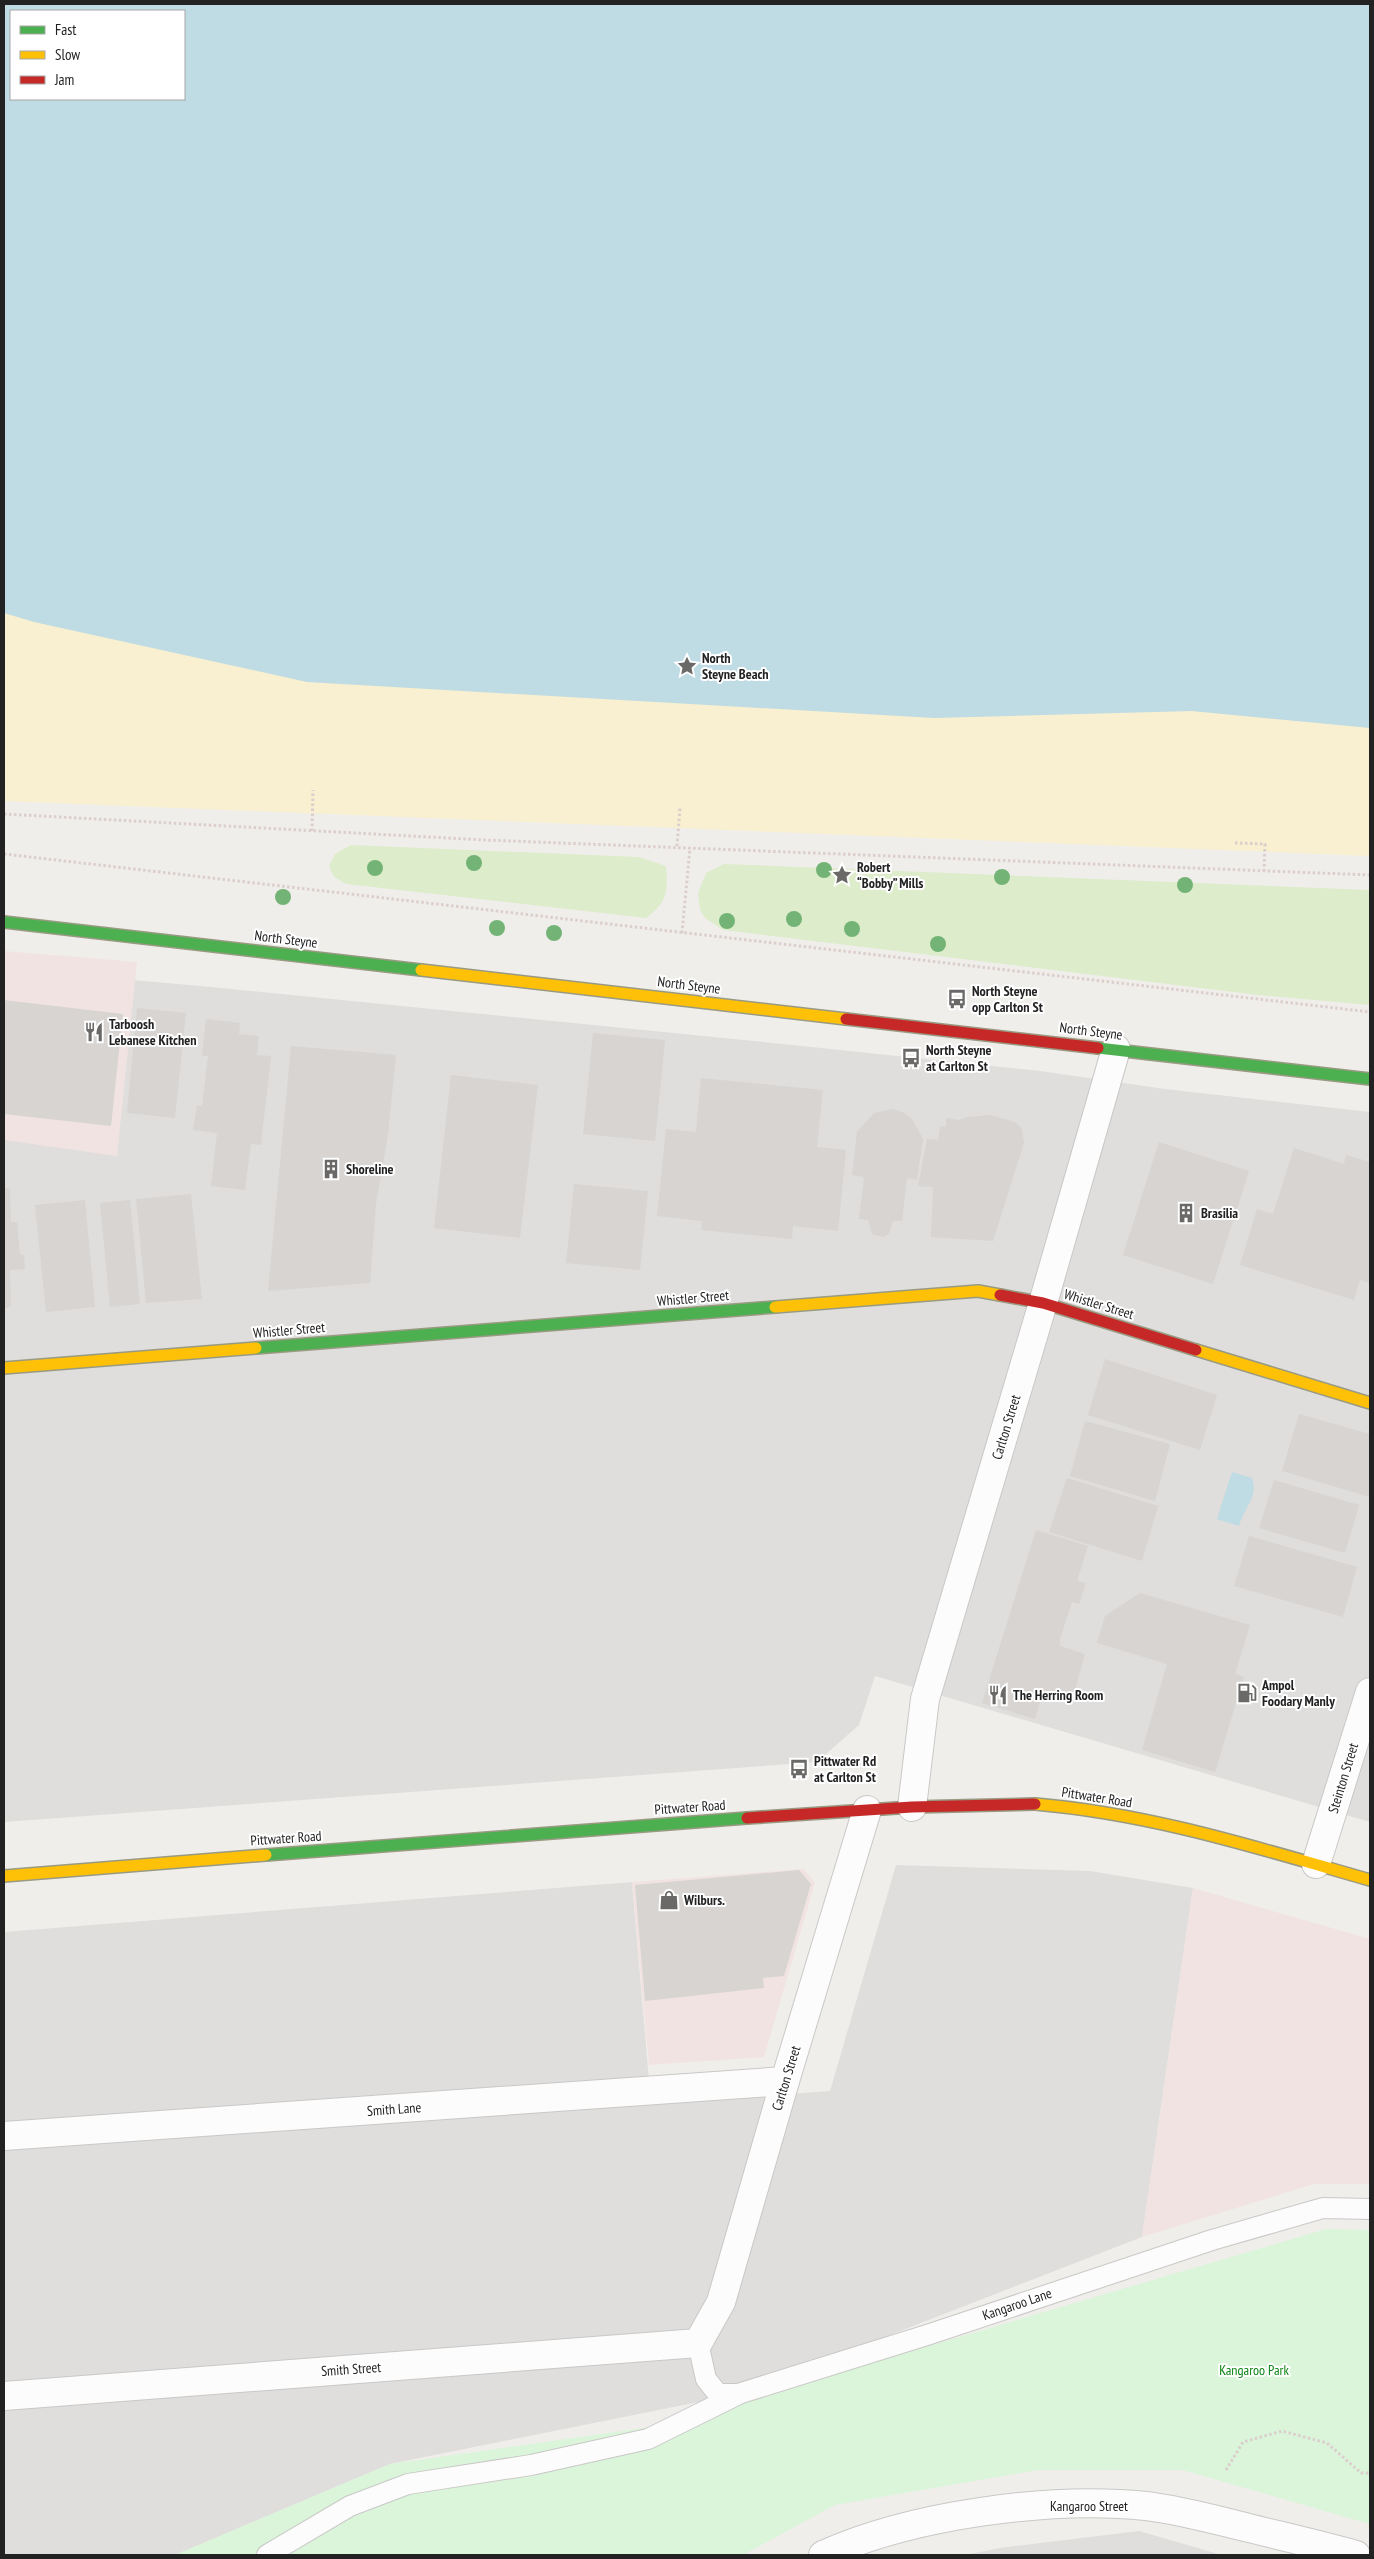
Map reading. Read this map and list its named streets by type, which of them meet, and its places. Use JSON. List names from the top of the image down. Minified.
{"streets":{"main road":["North Steyne","Whistler Street","Pittwater Road"],"street":["Carlton Street","Steinton Street","Smith Lane","Smith Street","Kangaroo Street"],"lane":["Kangaroo Lane"]},"crossings":[["North Steyne","Carlton Street"],["Whistler Street","Carlton Street"],["Carlton Street","Pittwater Road"],["Carlton Street","Smith Lane"],["Carlton Street","Kangaroo Lane"],["Carlton Street","Smith Street"],["Steinton Street","Pittwater Road"],["Kangaroo Lane","Smith Street"]],"parks":["Kangaroo Park"],"places":{"place":["North Steyne Beach","Robert “Bobby” Mills"],"bus stop":["North Steyne opp Carlton St","North Steyne at Carlton St","Pittwater Rd at Carlton St"],"restaurant":["Tarboosh Lebanese Kitchen","The Herring Room"],"building":["Shoreline","Brasilia"],"fuel station":["Ampol Foodary Manly"],"shop":["Wilburs."]},"legend":["Fast","Slow","Jam"]}
